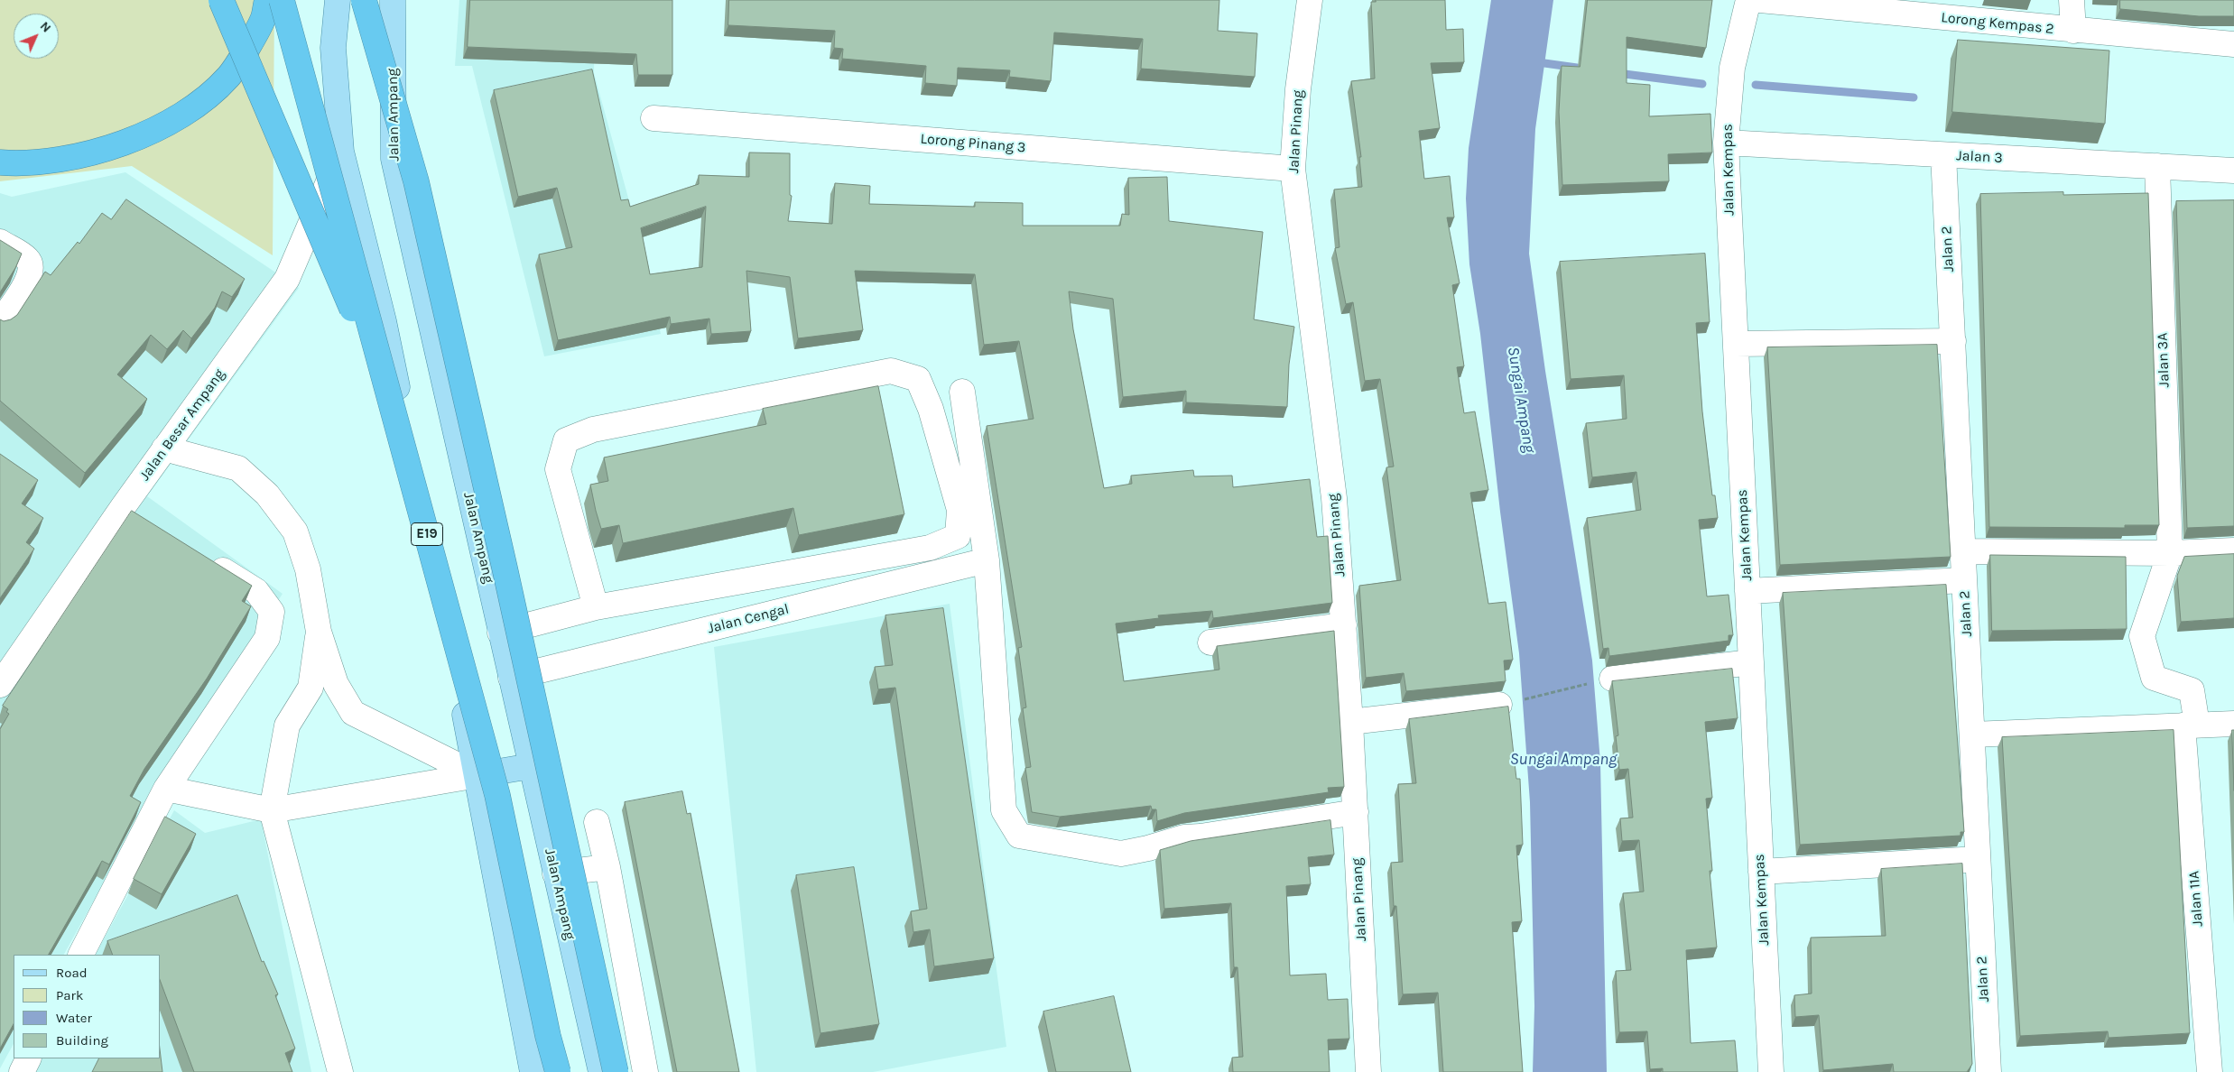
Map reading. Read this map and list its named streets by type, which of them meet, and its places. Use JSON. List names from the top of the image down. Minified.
{"streets":{"highway":["E19"],"main road":["Jalan Ampang"],"street":["Lorong Kempas 2","Jalan Pinang","Lorong Pinang 3","Jalan 3","Jalan Kempas","Jalan 2","Jalan 3A","Jalan Besar Ampang","Jalan Cengal","Jalan 11A"]},"crossings":[["Jalan Ampang","Jalan Cengal"],["Jalan Pinang","Lorong Pinang 3"],["Jalan 3","Jalan Kempas"],["Jalan 3","Jalan 2"],["Jalan 3","Jalan 3A"],["Jalan 3A","Jalan 11A"]],"water":["Sungai Ampang"],"legend":["Road","Park","Water","Building"],"north":"top right"}
